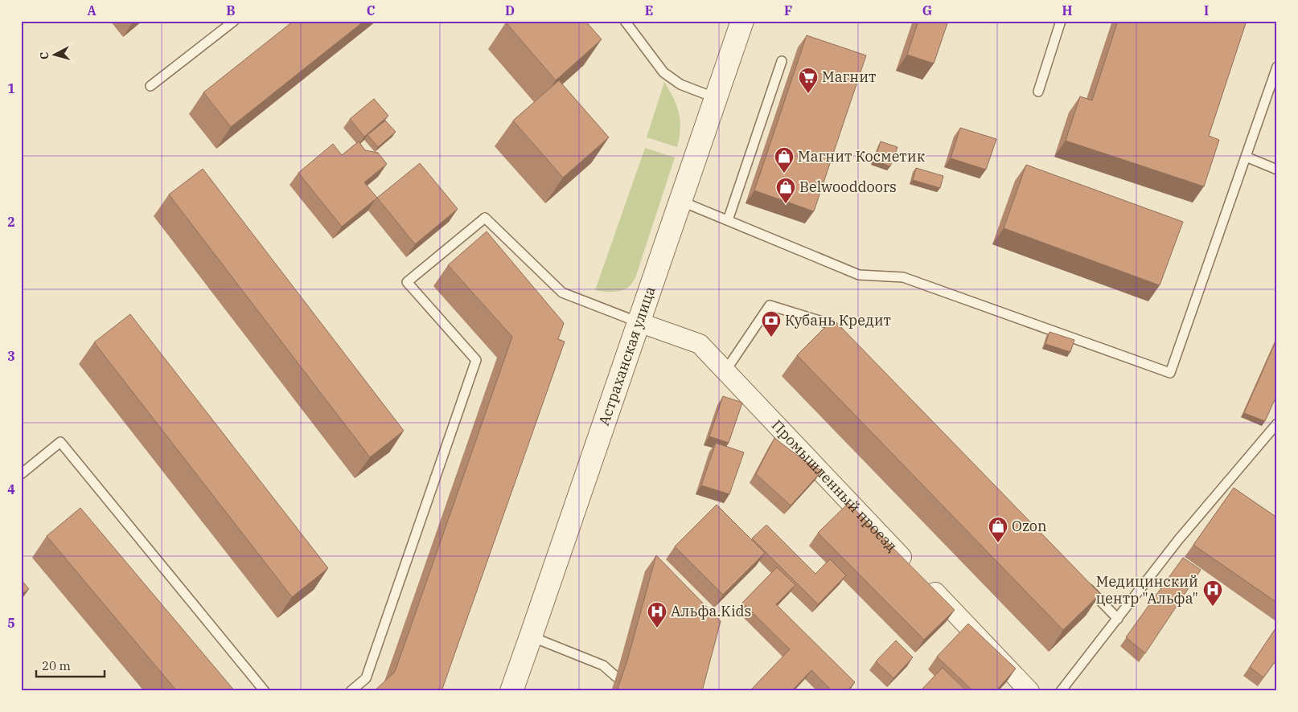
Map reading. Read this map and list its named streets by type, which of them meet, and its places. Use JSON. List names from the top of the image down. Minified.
{"streets":{"street":["Астраханская улица","Промышленный проезд"]},"crossings":[["Астраханская улица","Промышленный проезд"]],"places":{"supermarket":["Магнит"],"shop":["Магнит Косметик","Belwooddoors","Ozon"],"bank":["Кубань Кредит"],"hospital":["Медицинский центр \"Альфа\"","Альфа.Kids"]},"scale_bar":"20 m","north":"left","grid":{"columns":["A","B","C","D","E","F","G","H","I"],"rows":["1","2","3","4","5"]}}
